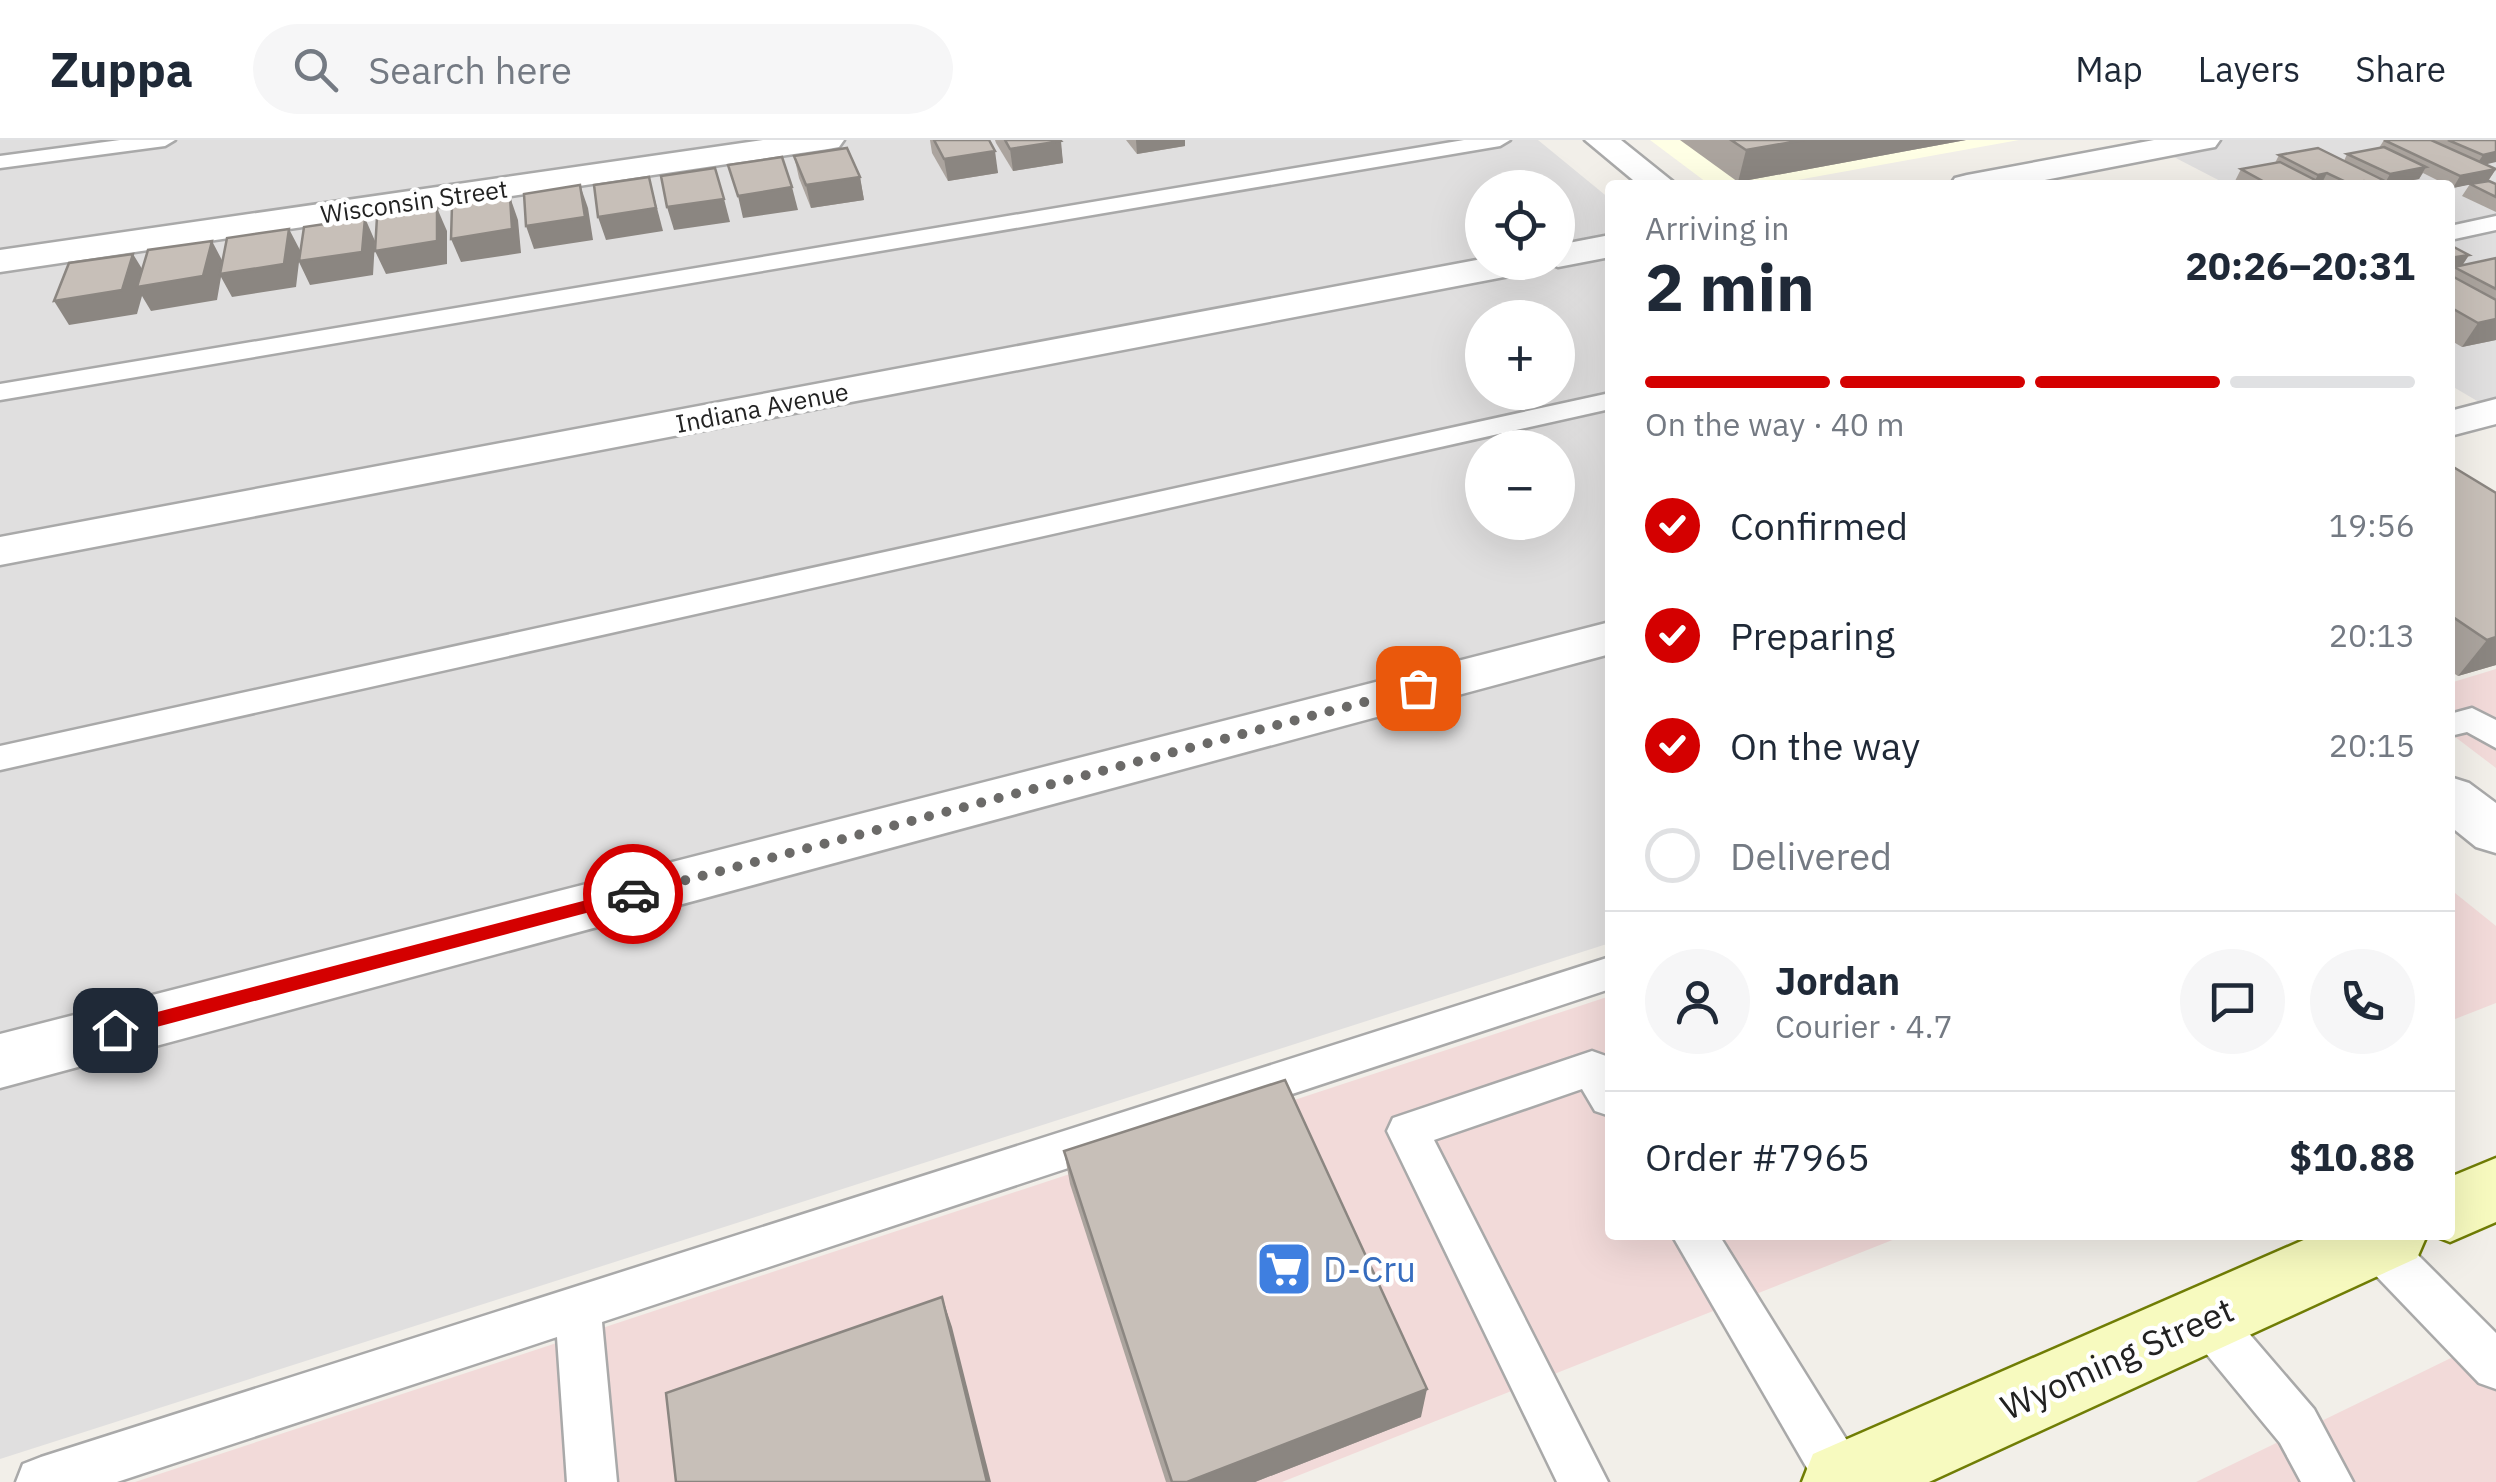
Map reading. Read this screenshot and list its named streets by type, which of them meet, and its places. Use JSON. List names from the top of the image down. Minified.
{"streets":{"street":["Wisconsin Street","Indiana Avenue","Wyoming Street"]},"places":{"supermarket":["D-Cru"]},"page":{"header":"Zuppa","search":"Search here","nav":["Map","Layers","Share"],"map_buttons":["+","−"],"heading":["2 min","Arriving in","20:26–20:31"],"panel":["Jordan","Courier · 4.7","Order #7965","$10.88"],"bar":"On the way · 40 m","list":[["Confirmed","19:56"],["Preparing","20:13"],["On the way","20:15"],"Delivered"]}}
